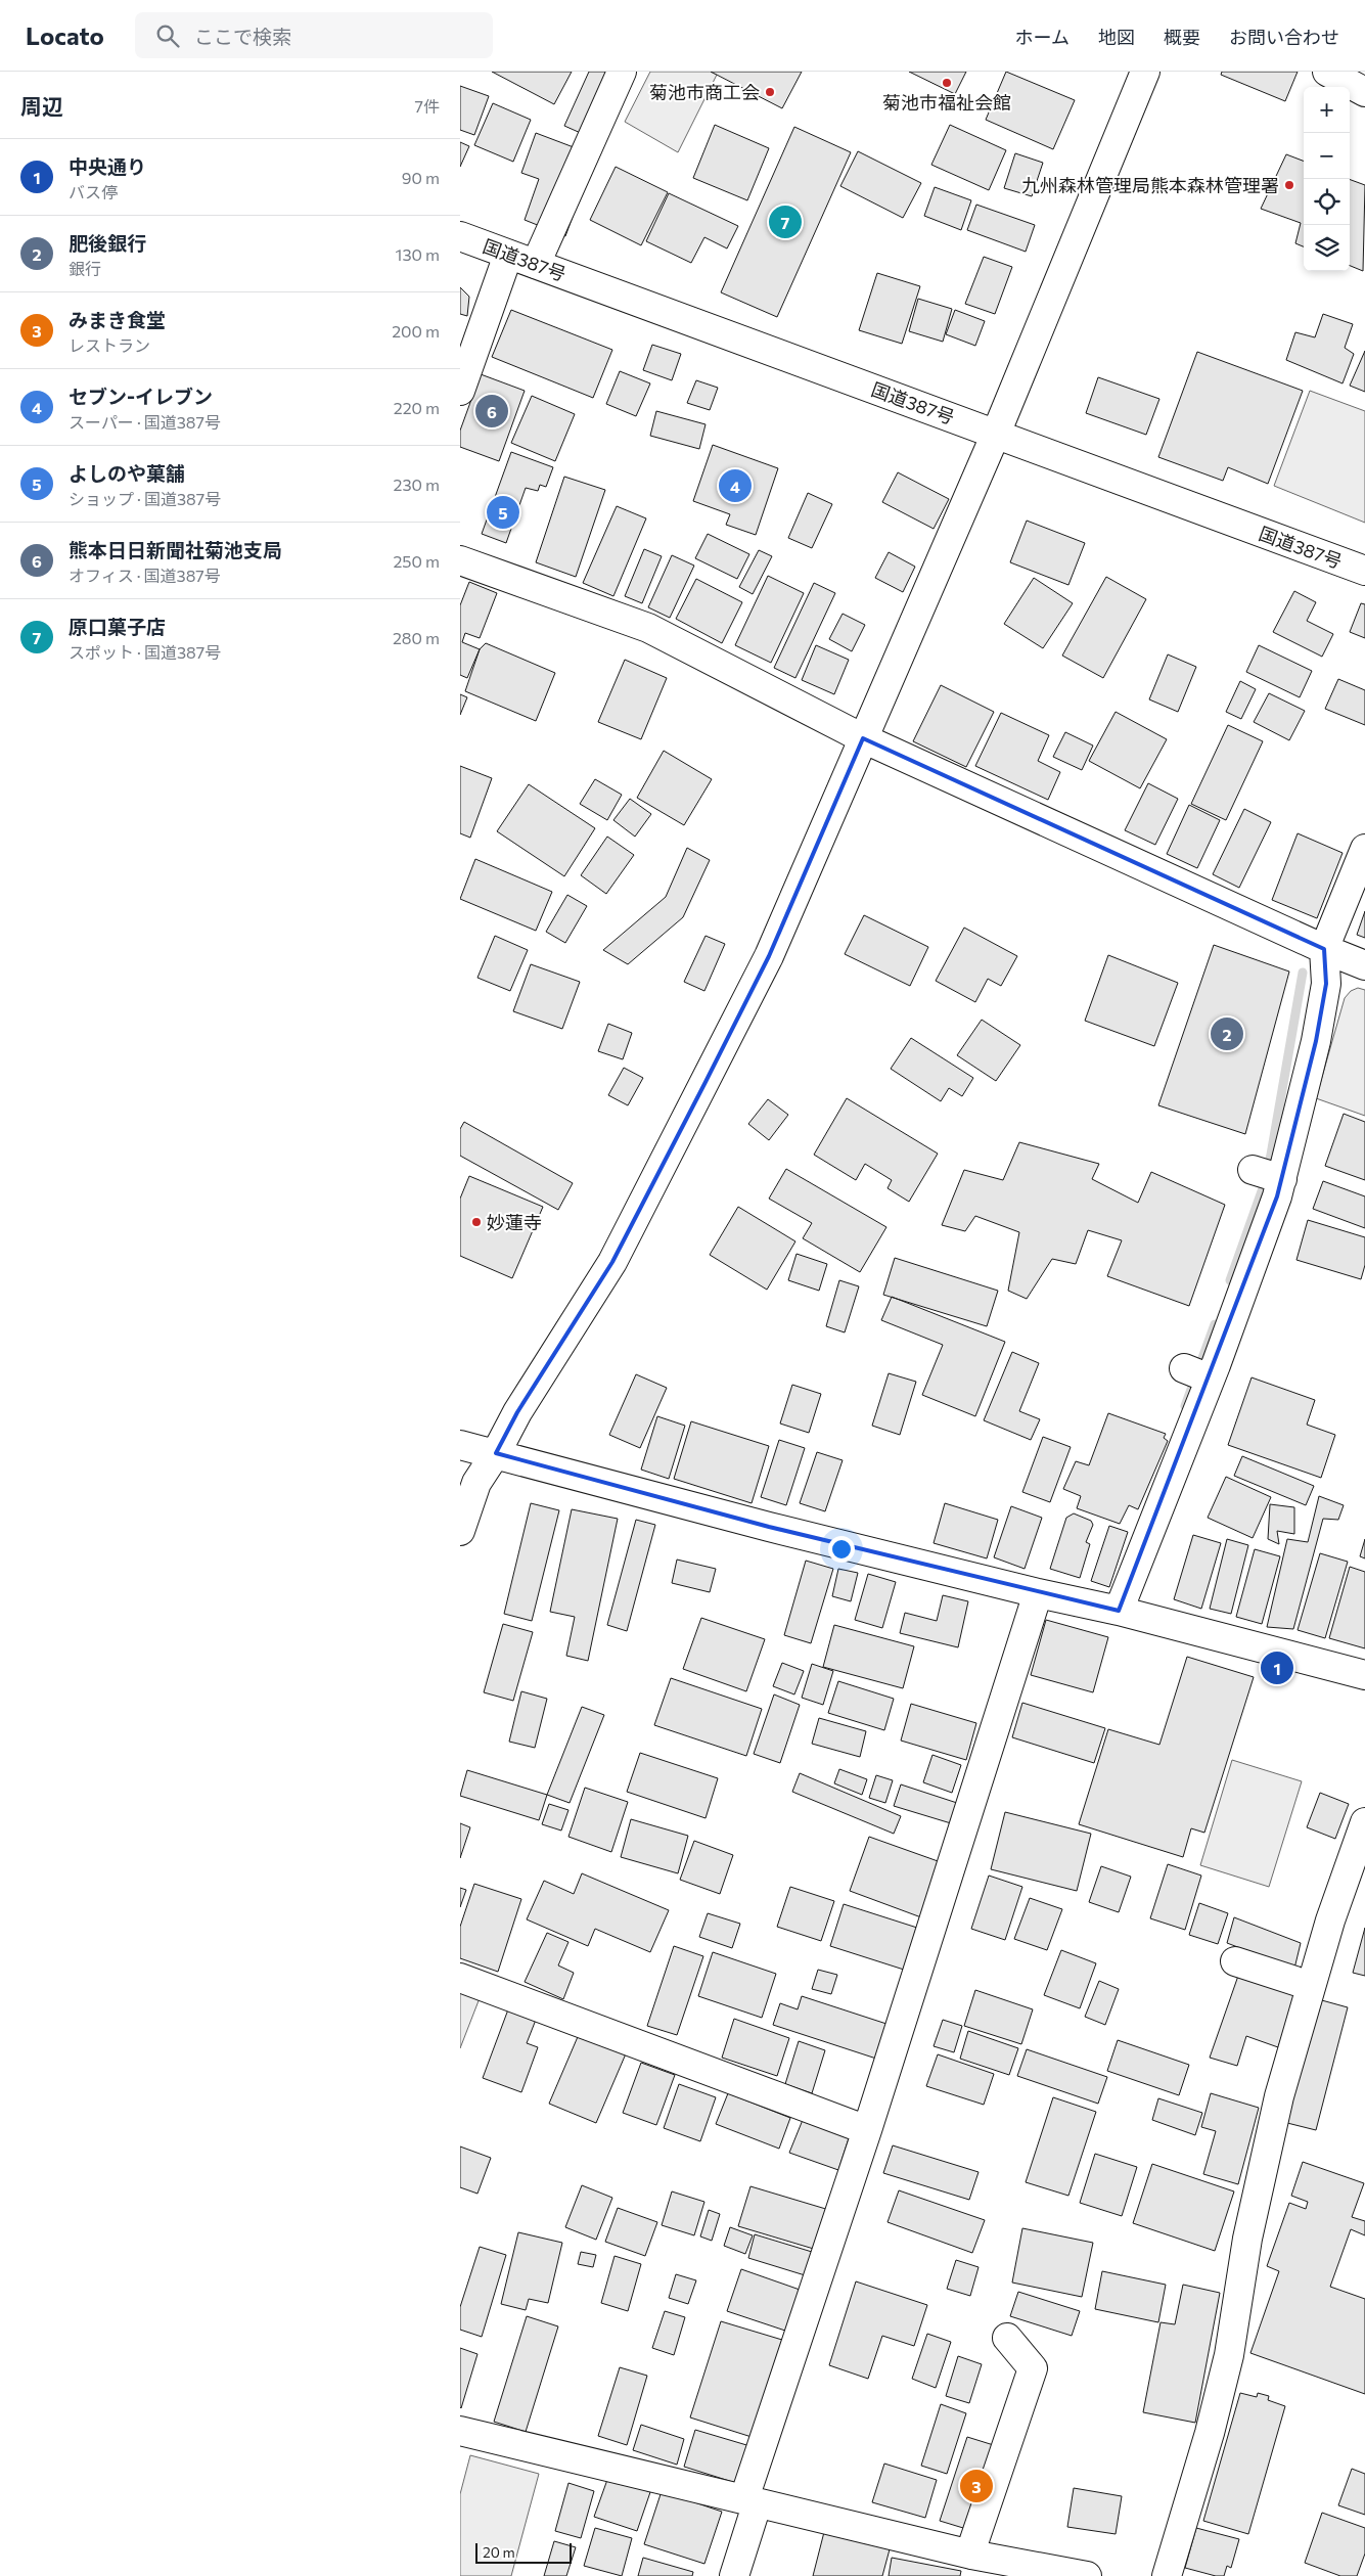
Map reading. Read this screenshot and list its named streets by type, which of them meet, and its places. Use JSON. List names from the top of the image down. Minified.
{"streets":{"main road":["国道387号"]},"places":["菊池市福祉会館","菊池市商工会","九州森林管理局熊本森林管理署","妙蓮寺"],"scale_bar":"20 m","page":{"header":"Locato","search":"ここで検索","nav":["ホーム","地図","概要","お問い合わせ"],"heading":["周辺","7件"],"map_buttons":["+","−"],"list":[{"mark":"1","name":"中央通り","note":"バス停","value":"90 m"},{"mark":"2","name":"肥後銀行","note":"銀行","value":"130 m"},{"mark":"3","name":"みまき食堂","note":"レストラン","value":"200 m"},{"mark":"4","name":"セブン-イレブン","note":"スーパー · 国道387号","value":"220 m"},{"mark":"5","name":"よしのや菓舗","note":"ショップ · 国道387号","value":"230 m"},{"mark":"6","name":"熊本日日新聞社菊池支局","note":"オフィス · 国道387号","value":"250 m"},{"mark":"7","name":"原口菓子店","note":"スポット · 国道387号","value":"280 m"}],"pins":["7","6","4","5","2","1","3"],"scale":"20 m"}}
